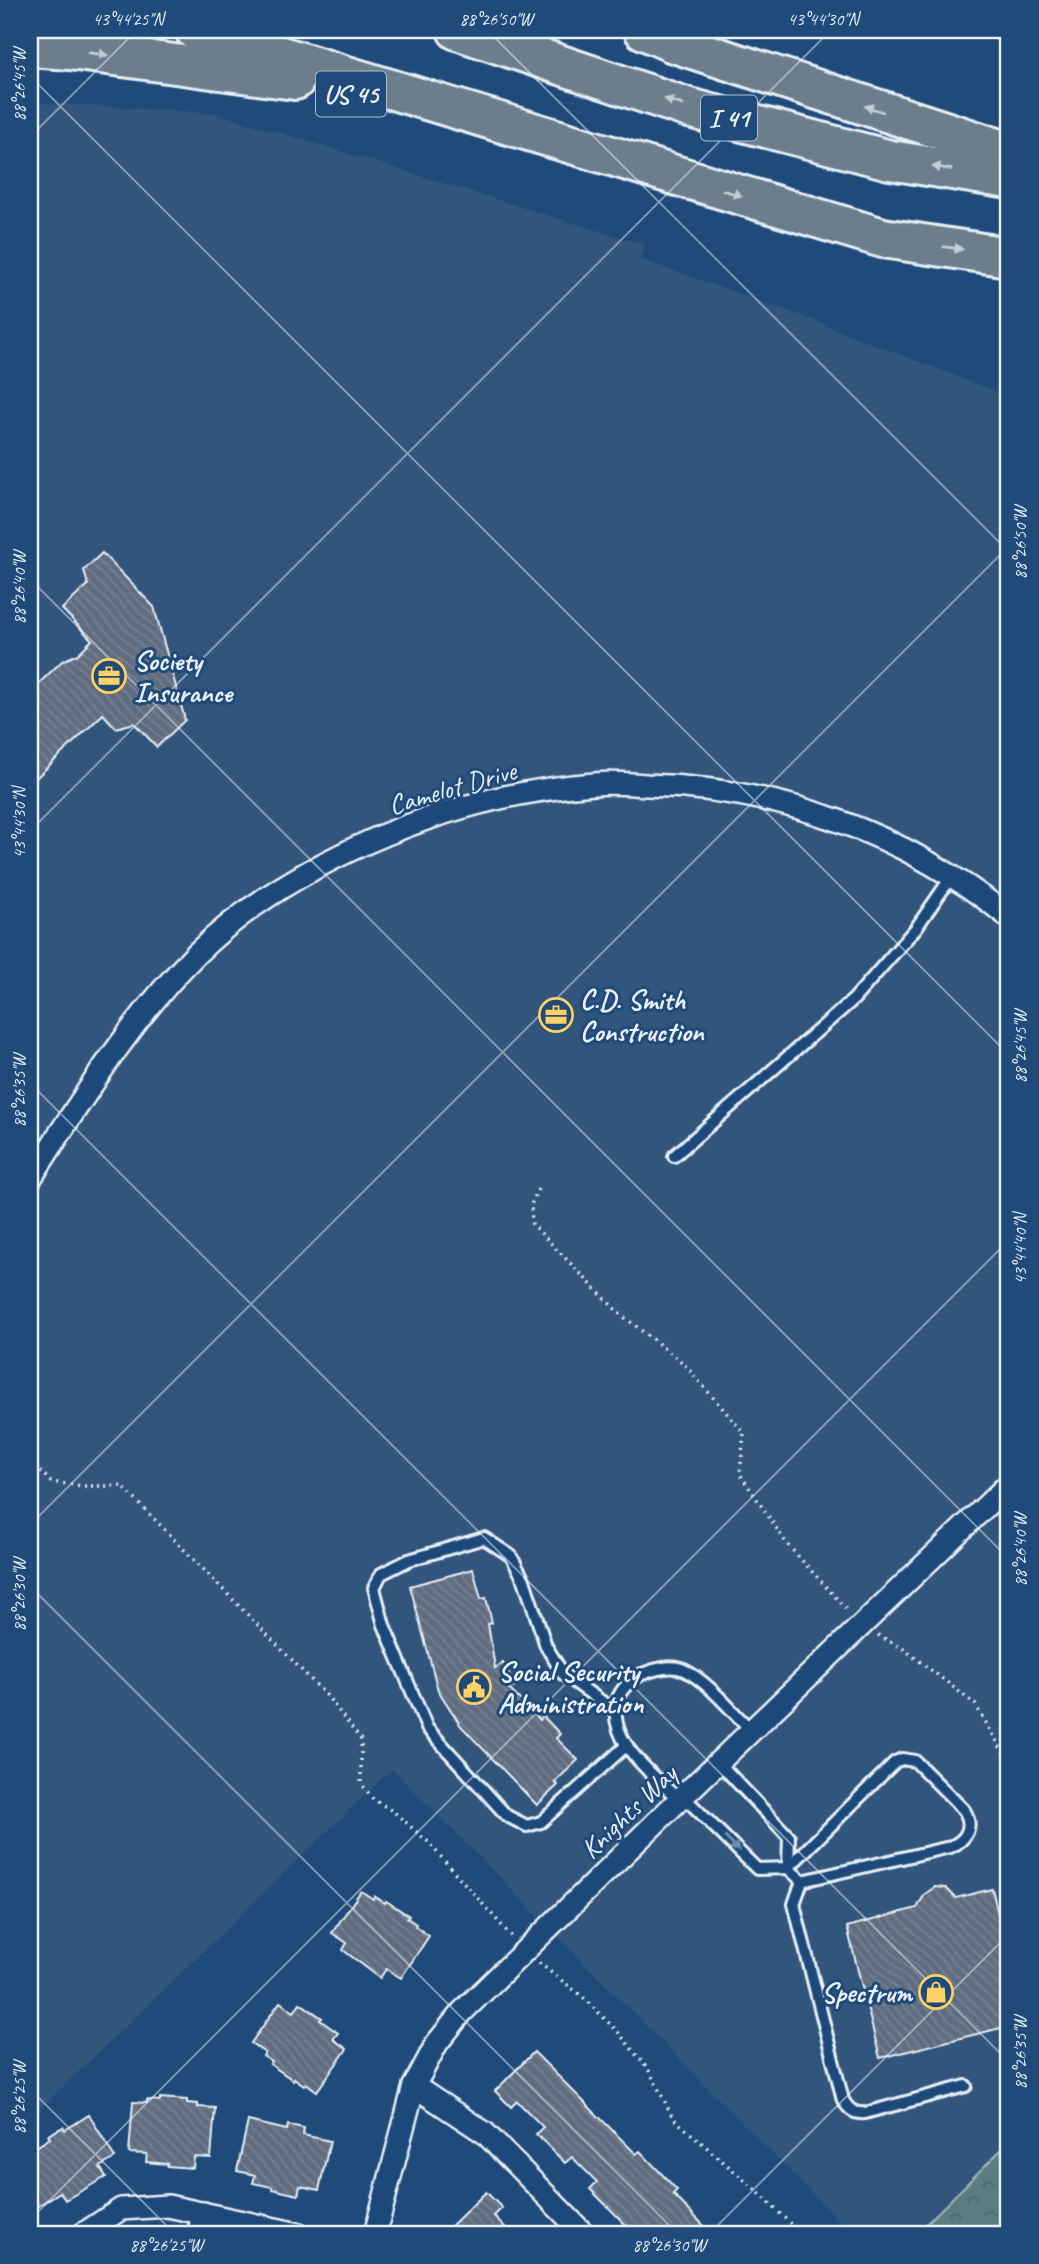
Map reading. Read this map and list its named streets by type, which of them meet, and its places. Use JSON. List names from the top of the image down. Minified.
{"streets":{"highway":["US 45","I 41"],"street":["Camelot Drive","Knights Way"]},"crossings":[["US 45","I 41"]],"places":{"office":["Society Insurance","C.D. Smith Construction"],"public building":["Social Security Administration"],"shop":["Spectrum"]},"coordinates":["43°44'25\"N","88°26'50\"W","43°44'30\"N","88°26'45\"W","88°26'40\"W","88°26'35\"W","43°44'40\"N","88°26'30\"W","88°26'25\"W"]}
